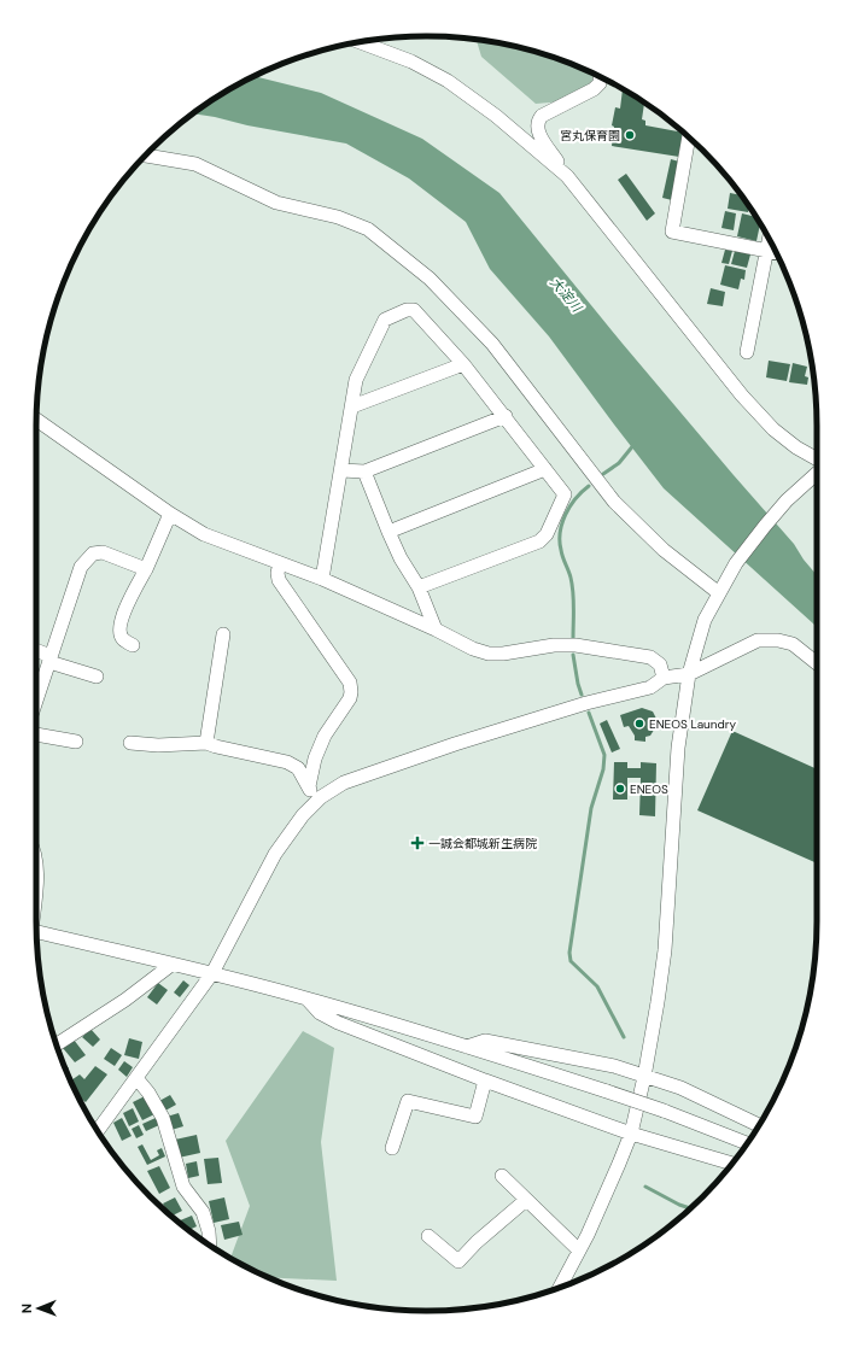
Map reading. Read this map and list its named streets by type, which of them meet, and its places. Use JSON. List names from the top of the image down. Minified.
{"water":["大淀川"],"places":{"other":["宮丸保育園","ENEOS Laundry","ENEOS"],"health":["一誠会都城新生病院"]},"north":"left"}
